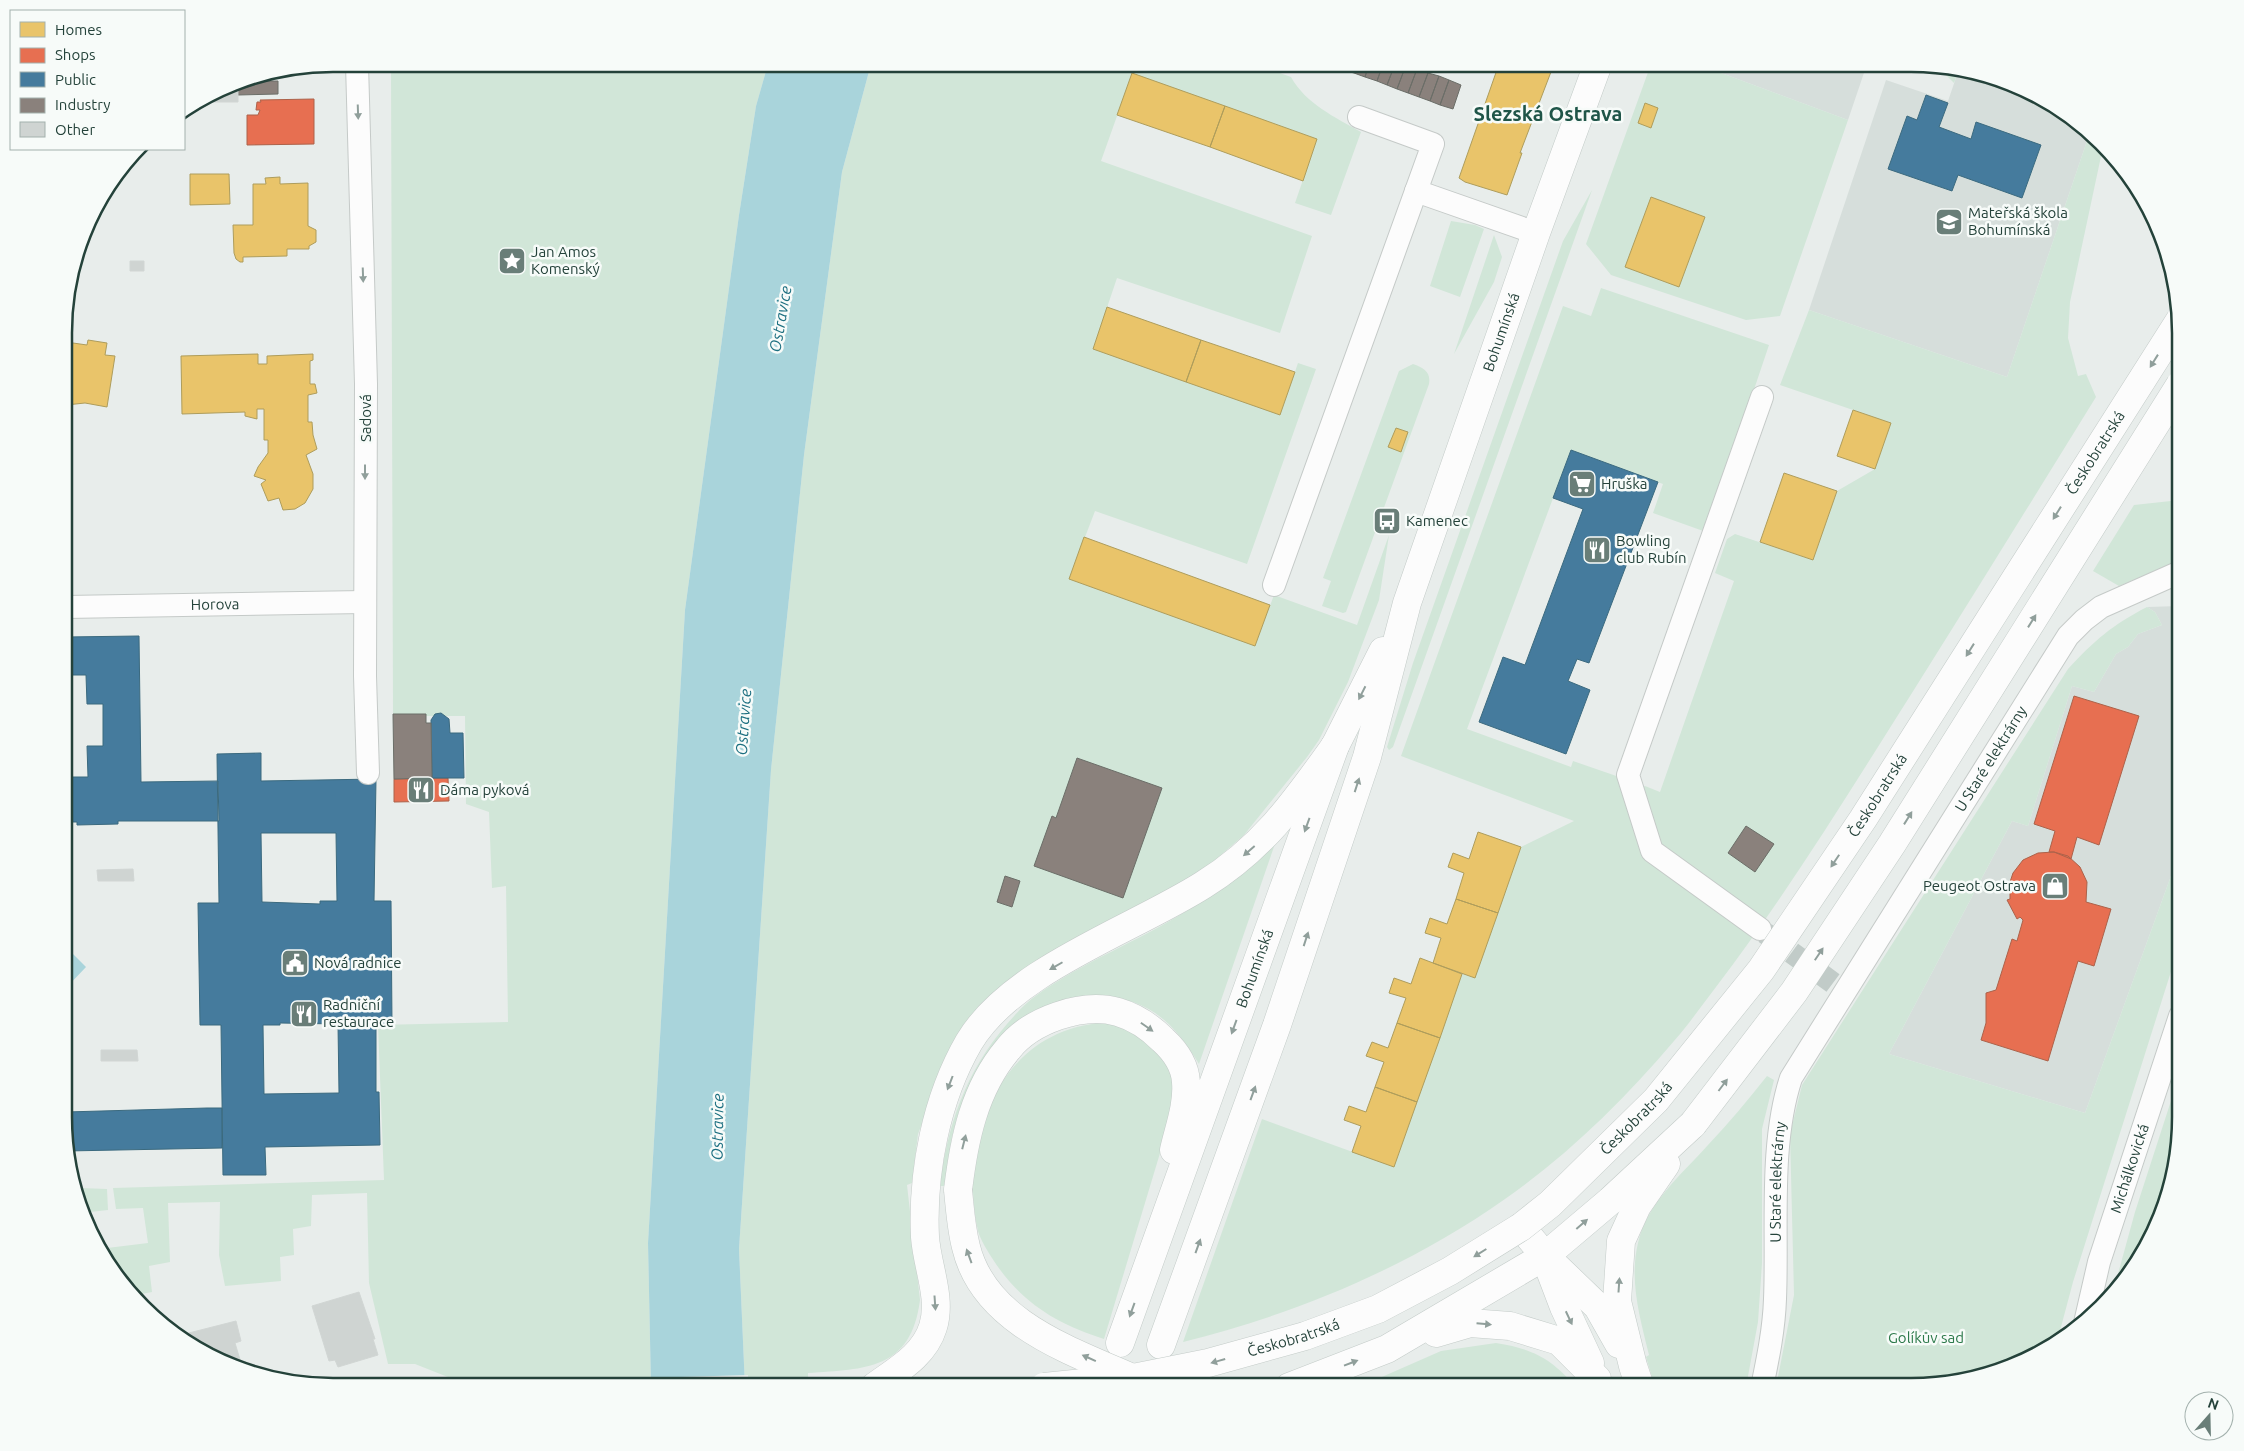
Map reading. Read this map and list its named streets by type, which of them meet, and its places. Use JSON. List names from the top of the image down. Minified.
{"streets":{"main road":["Bohumínská","Českobratrská"],"street":["Sadová","Horova","U Staré elektrárny","Michálkovická"]},"crossings":[["Sadová","Horova"]],"one_way":["Sadová"],"districts":["Slezská Ostrava"],"water":["Ostravice"],"parks":["Golíkův sad"],"places":{"school or university":["Mateřská škola Bohumínská"],"place":["Jan Amos Komenský"],"supermarket":["Hruška"],"bus stop":["Kamenec"],"restaurant":["Bowling club Rubín","Dáma pyková","Radniční restaurace"],"shop":["Peugeot Ostrava"],"public building":["Nová radnice"]},"legend":["Homes","Shops","Public","Industry","Other"],"north":"top"}
